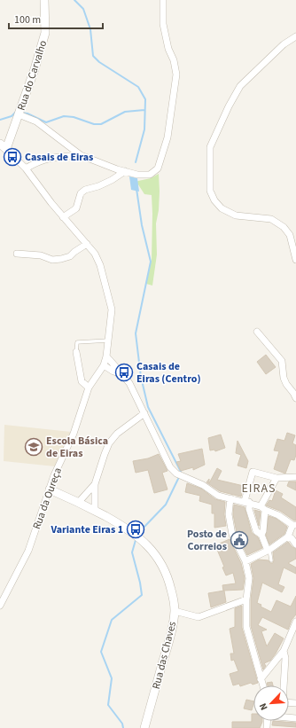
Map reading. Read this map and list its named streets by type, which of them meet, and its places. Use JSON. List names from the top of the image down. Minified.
{"streets":{"street":["Rua do Carvalho","Rua da Oureça","Rua das Chaves"]},"crossings":[["Rua do Carvalho","Rua da Oureça"],["Rua da Oureça","Rua das Chaves"]],"districts":["EIRAS"],"places":{"bus stop":["Casais de Eiras","Casais de Eiras (Centro)","Variante Eiras 1"],"school or university":["Escola Básica de Eiras"],"public building":["Posto de Correios"]},"scale_bar":"100 m","north":"bottom left"}
